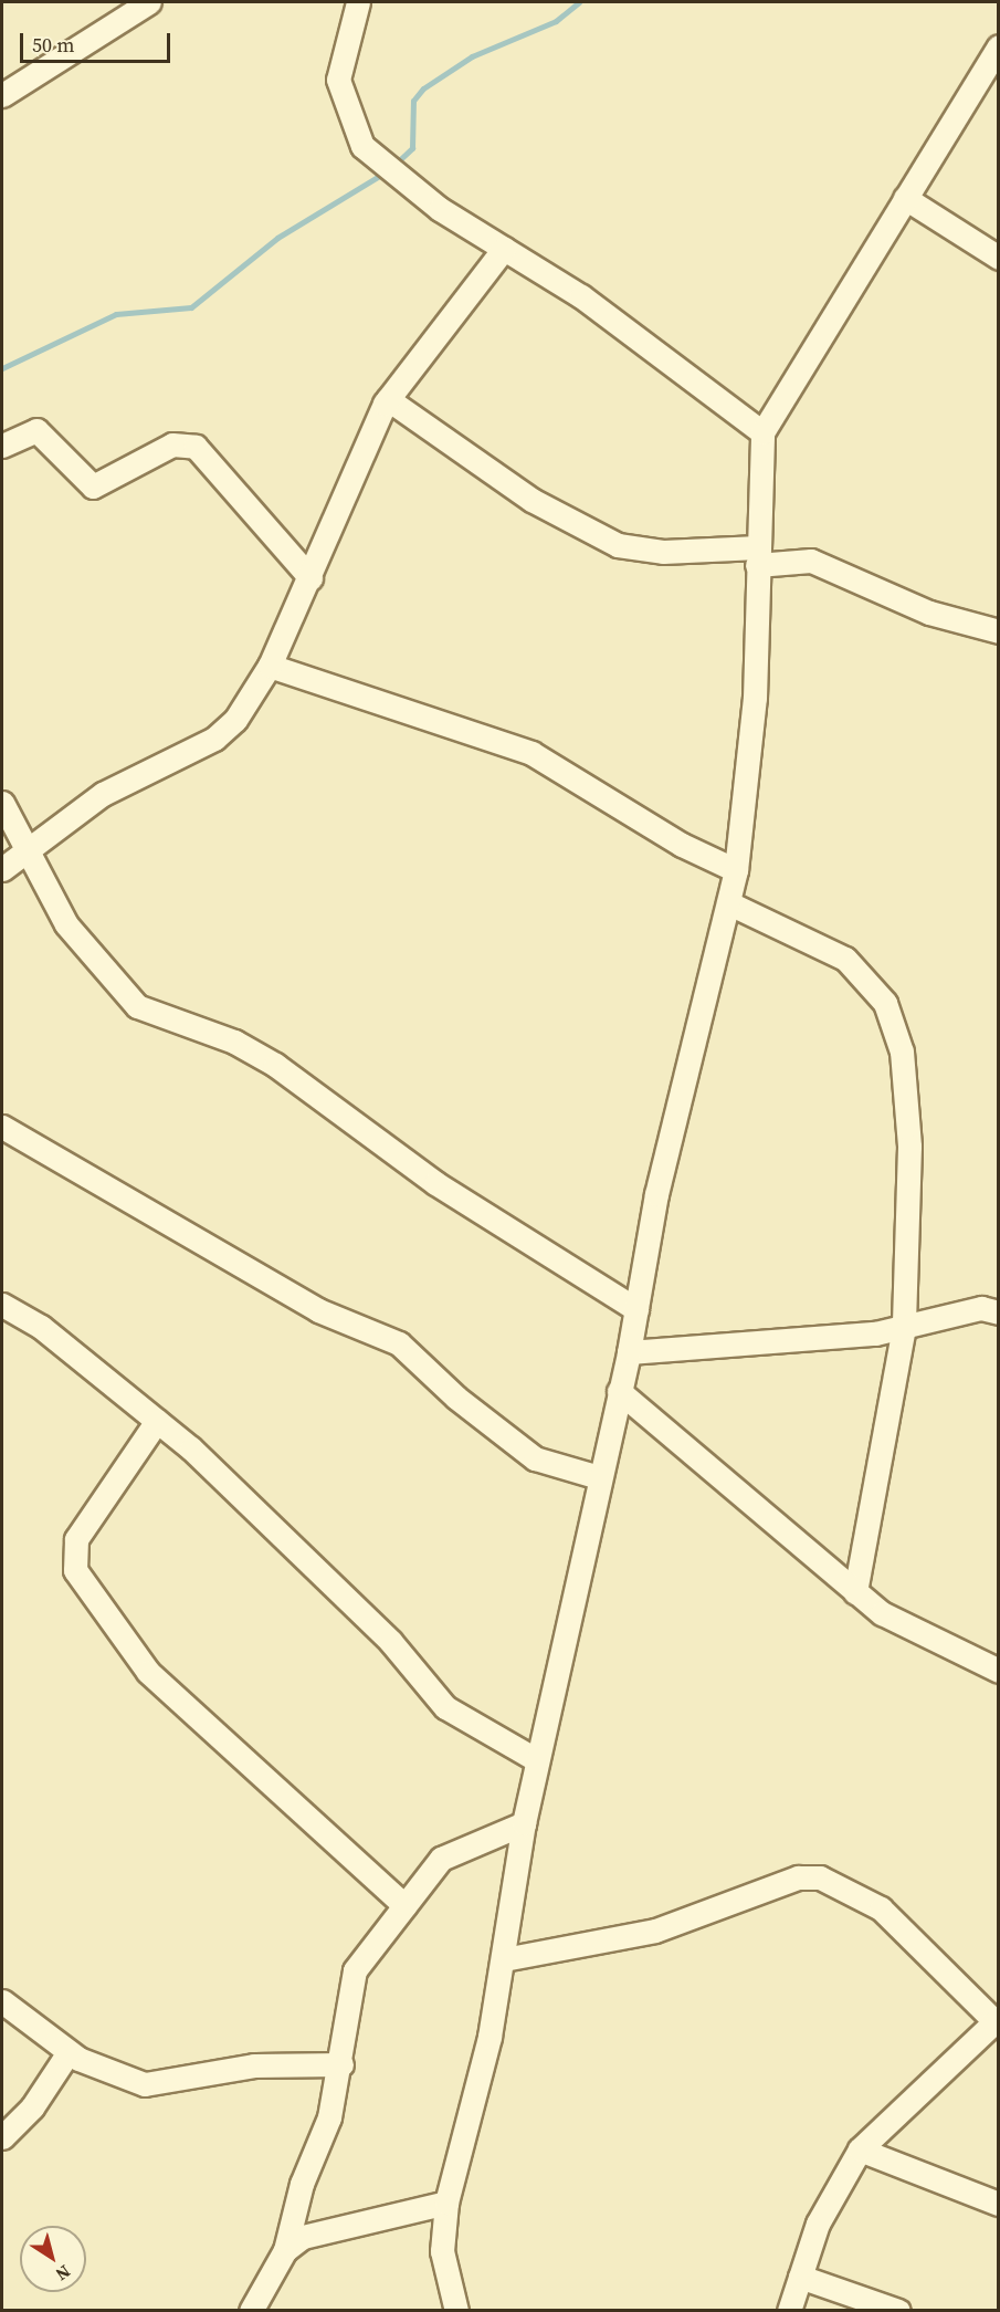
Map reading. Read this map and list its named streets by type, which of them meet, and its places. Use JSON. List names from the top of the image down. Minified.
{"scale_bar":"50 m","north":"bottom right"}
